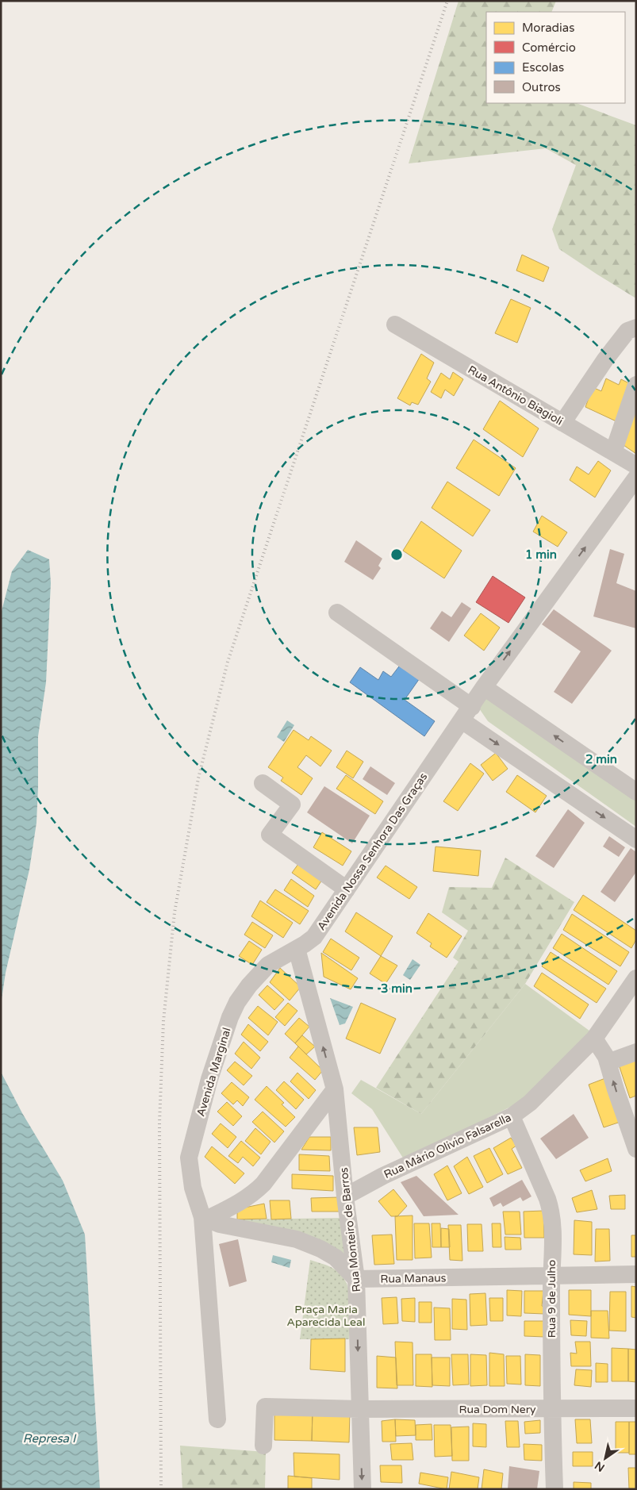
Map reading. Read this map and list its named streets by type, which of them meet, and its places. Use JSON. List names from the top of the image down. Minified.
{"streets":{"street":["Rua Antônio Biagioli","Avenida Nossa Senhora Das Graças","Avenida Marginal","Rua Mário Olivio Falsarella","Rua Monteiro de Barros","Rua Manaus","Rua 9 de Julho","Rua Dom Nery"]},"crossings":[["Avenida Nossa Senhora Das Graças","Avenida Marginal"],["Rua Mário Olivio Falsarella","Rua Monteiro de Barros"],["Rua Mário Olivio Falsarella","Rua 9 de Julho"],["Rua Monteiro de Barros","Rua Manaus"],["Rua Monteiro de Barros","Rua Dom Nery"],["Rua Manaus","Rua 9 de Julho"],["Rua 9 de Julho","Rua Dom Nery"]],"one_way":["Avenida Nossa Senhora Das Graças","Rua Monteiro de Barros"],"water":["Represa I"],"parks":["Praça Maria Aparecida Leal"],"legend":["Moradias","Comércio","Escolas","Outros"],"north":"bottom left","rings":["1 min","2 min","3 min"]}
